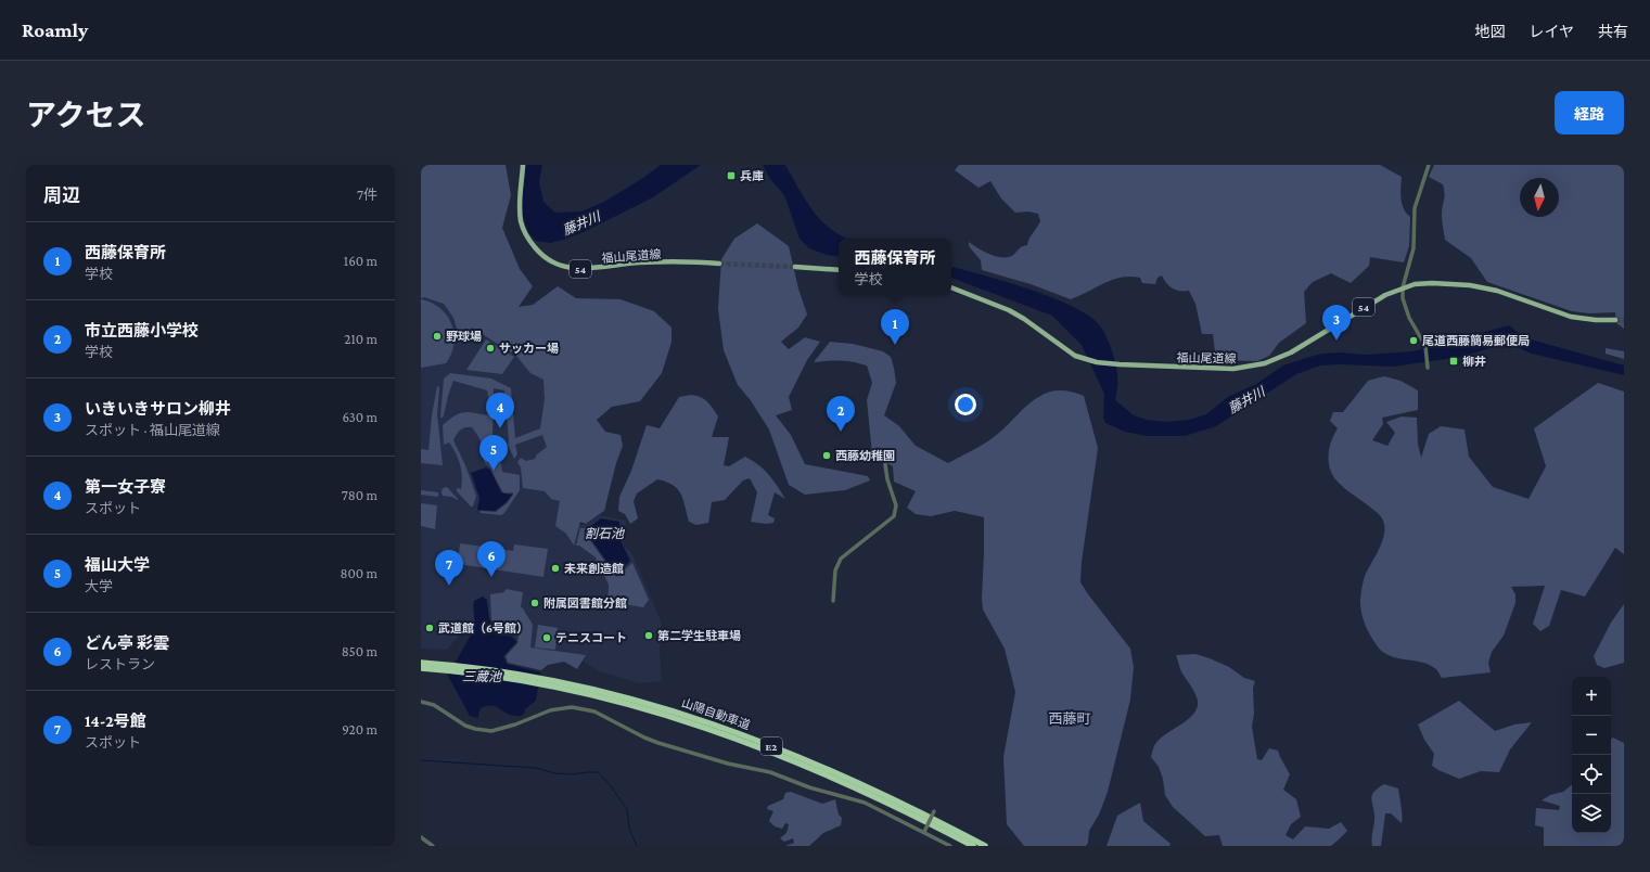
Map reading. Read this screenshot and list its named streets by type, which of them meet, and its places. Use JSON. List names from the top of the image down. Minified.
{"streets":{"highway":["山陽自動車道","E2"],"main road":["福山尾道線","54"]},"districts":["西藤町"],"water":["藤井川","割石池","三蔵池"],"places":{"transit":["兵庫","柳井"],"other":["野球場","尾道西藤簡易郵便局","サッカー場","西藤幼稚園","未来創造館","附属図書館分館","武道館（6号館）","第二学生駐車場","テニスコート"]},"north":"bottom","page":{"header":"Roamly","nav":["地図","レイヤ","共有"],"title":"アクセス","buttons":"経路","heading":["周辺","7件"],"list":[{"mark":"1","name":"西藤保育所","note":"学校","value":"160 m"},{"mark":"2","name":"市立西藤小学校","note":"学校","value":"210 m"},{"mark":"3","name":"いきいきサロン柳井","note":"スポット · 福山尾道線","value":"630 m"},{"mark":"4","name":"第一女子寮","note":"スポット","value":"780 m"},{"mark":"5","name":"福山大学","note":"大学","value":"800 m"},{"mark":"6","name":"どん亭 彩雲","note":"レストラン","value":"850 m"},{"mark":"7","name":"14-2号館","note":"スポット","value":"920 m"}],"popup":["西藤保育所","学校"],"pins":["3","1","4","2","5","6","7"],"map_buttons":["+","−"]}}
